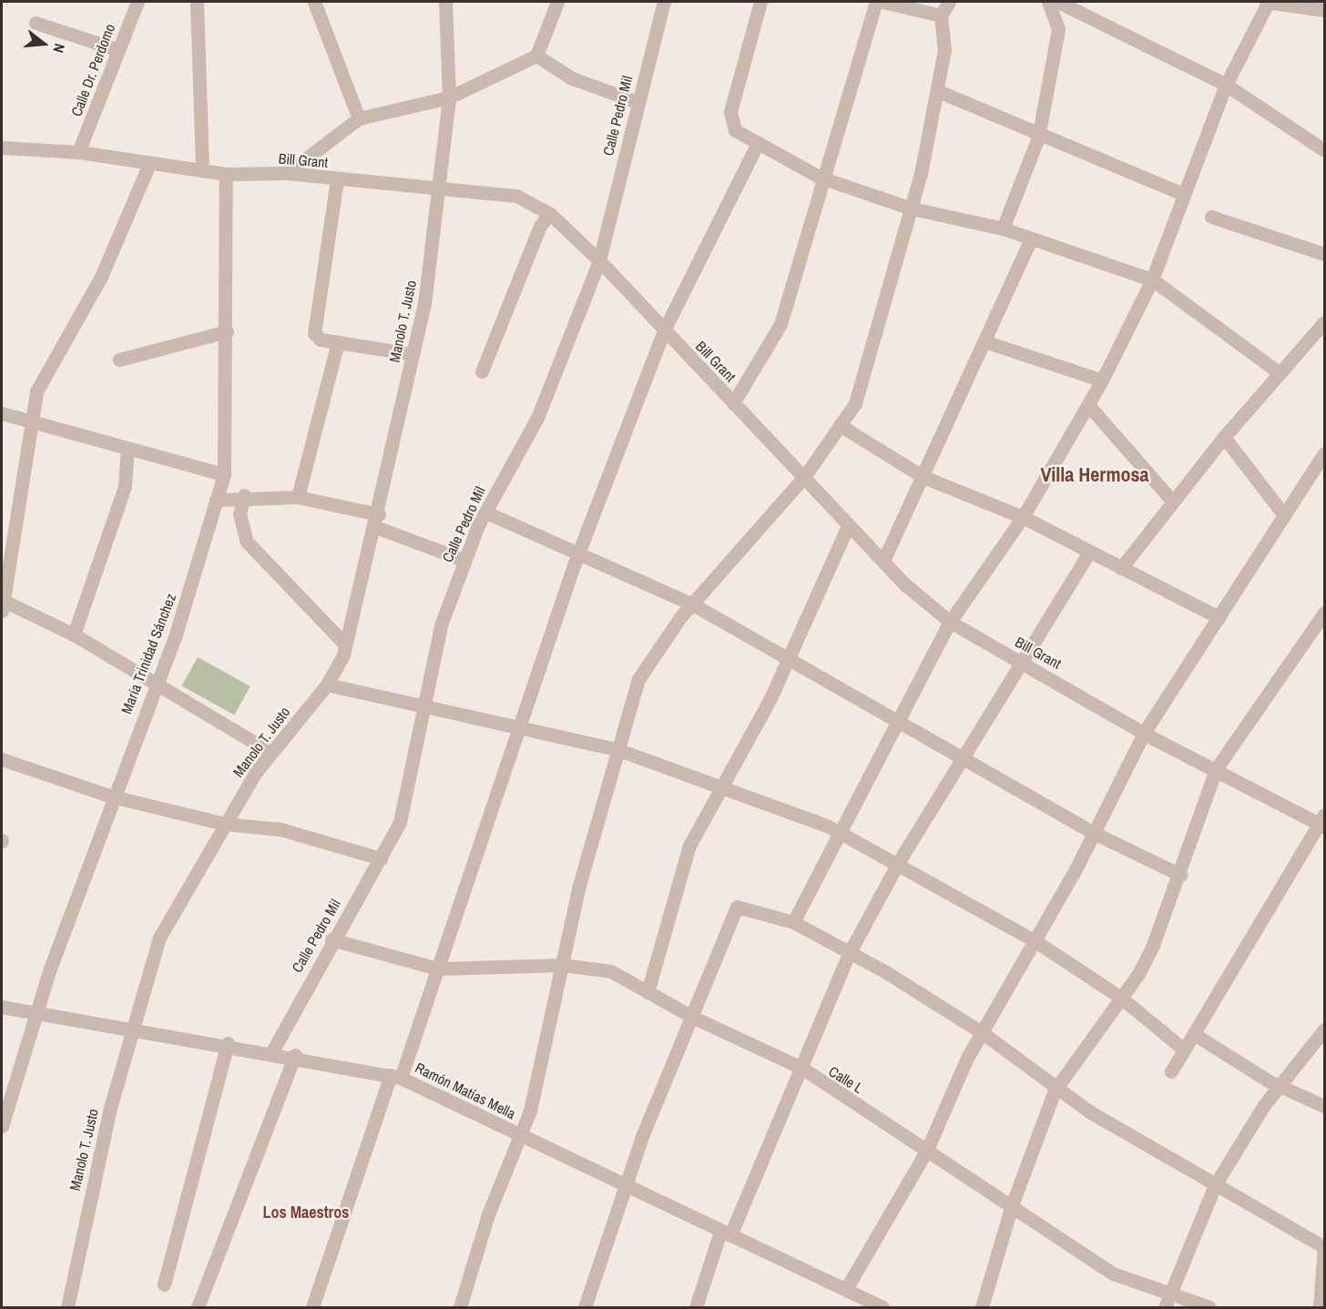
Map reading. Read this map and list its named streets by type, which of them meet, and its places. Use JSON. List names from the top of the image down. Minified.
{"streets":{"street":["Calle Dr. Perdomo","Calle Pedro Mil","Bill Grant","Manolo T. Justo","María Trinidad Sánchez","Calle L","Ramón Matías Mella"]},"crossings":[["Calle Dr. Perdomo","Bill Grant"],["Calle Pedro Mil","Bill Grant"],["Calle Pedro Mil","Calle L"],["Calle Pedro Mil","Ramón Matías Mella"],["Bill Grant","Manolo T. Justo"],["Bill Grant","María Trinidad Sánchez"],["Manolo T. Justo","Ramón Matías Mella"],["María Trinidad Sánchez","Ramón Matías Mella"]],"districts":["Villa Hermosa","Los Maestros"],"north":"right"}
